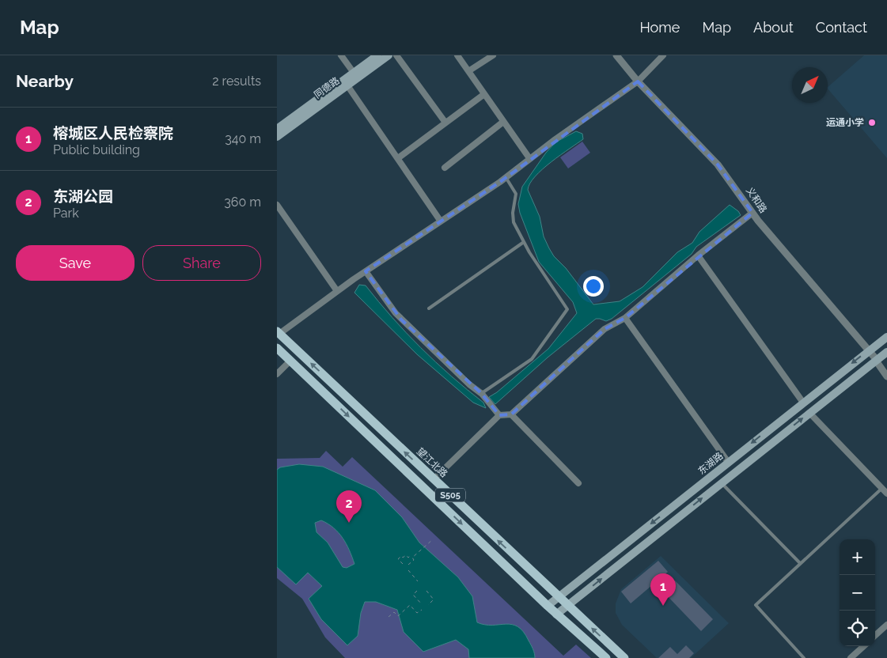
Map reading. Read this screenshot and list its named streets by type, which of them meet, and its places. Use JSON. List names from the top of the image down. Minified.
{"streets":{"main road":["同德路","望江北路","东湖路","S505"],"street":["义和路"]},"crossings":[["义和路","东湖路"],["望江北路","东湖路"],["东湖路","S505"]],"places":["运通小学"],"north":"top right","page":{"header":"Map","nav":["Home","Map","About","Contact"],"heading":["Nearby","2 results"],"list":[{"mark":"1","name":"榕城区人民检察院","note":"Public building","value":"340 m"},{"mark":"2","name":"东湖公园","note":"Park","value":"360 m"}],"buttons":["Save","Share"],"pins":["2","1"],"map_buttons":["+","−"]}}
